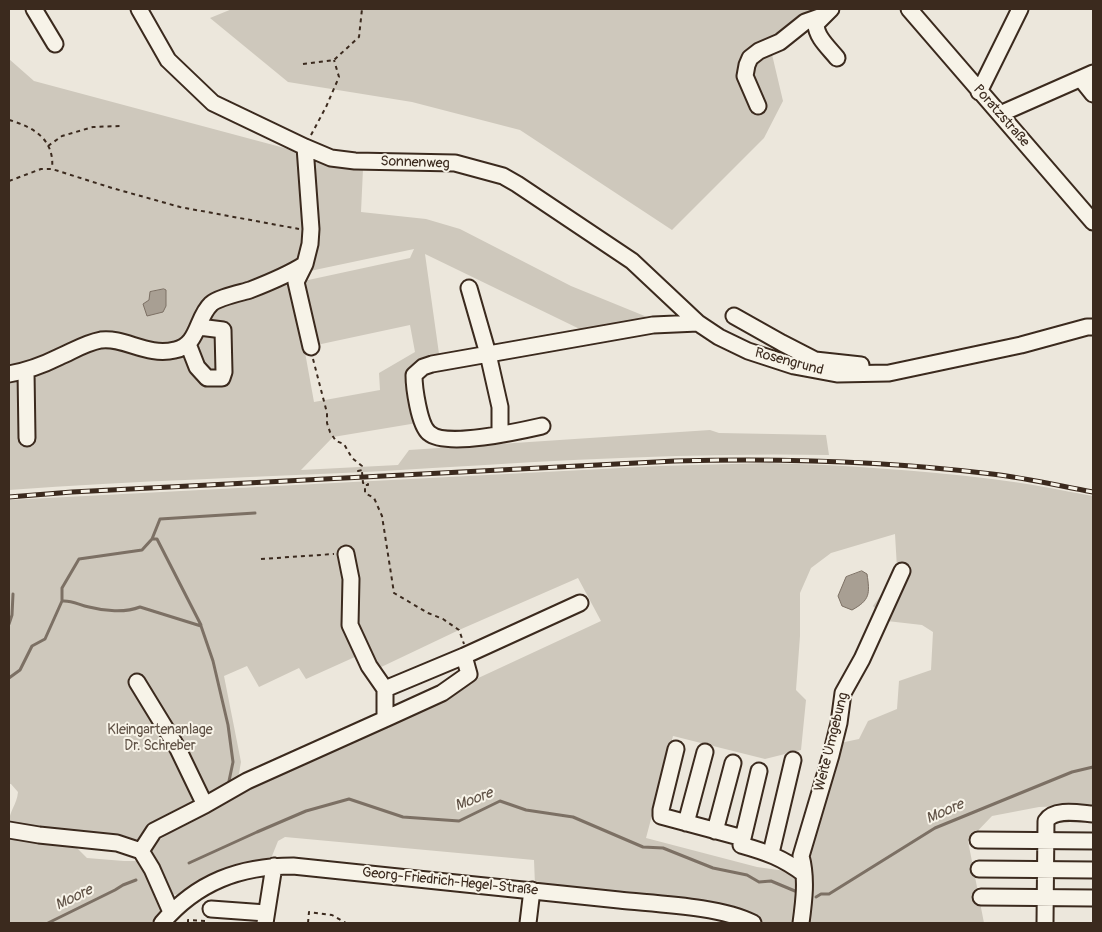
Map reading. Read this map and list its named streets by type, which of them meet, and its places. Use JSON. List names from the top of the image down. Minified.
{"streets":{"street":["Poratzstraße","Sonnenweg","Rosengrund","Weite Umgebung","Georg-Friedrich-Hegel-Straße"]},"crossings":[["Sonnenweg","Rosengrund"]],"water":["Moore"],"parks":["Kleingartenanlage Dr. Schreber"]}
